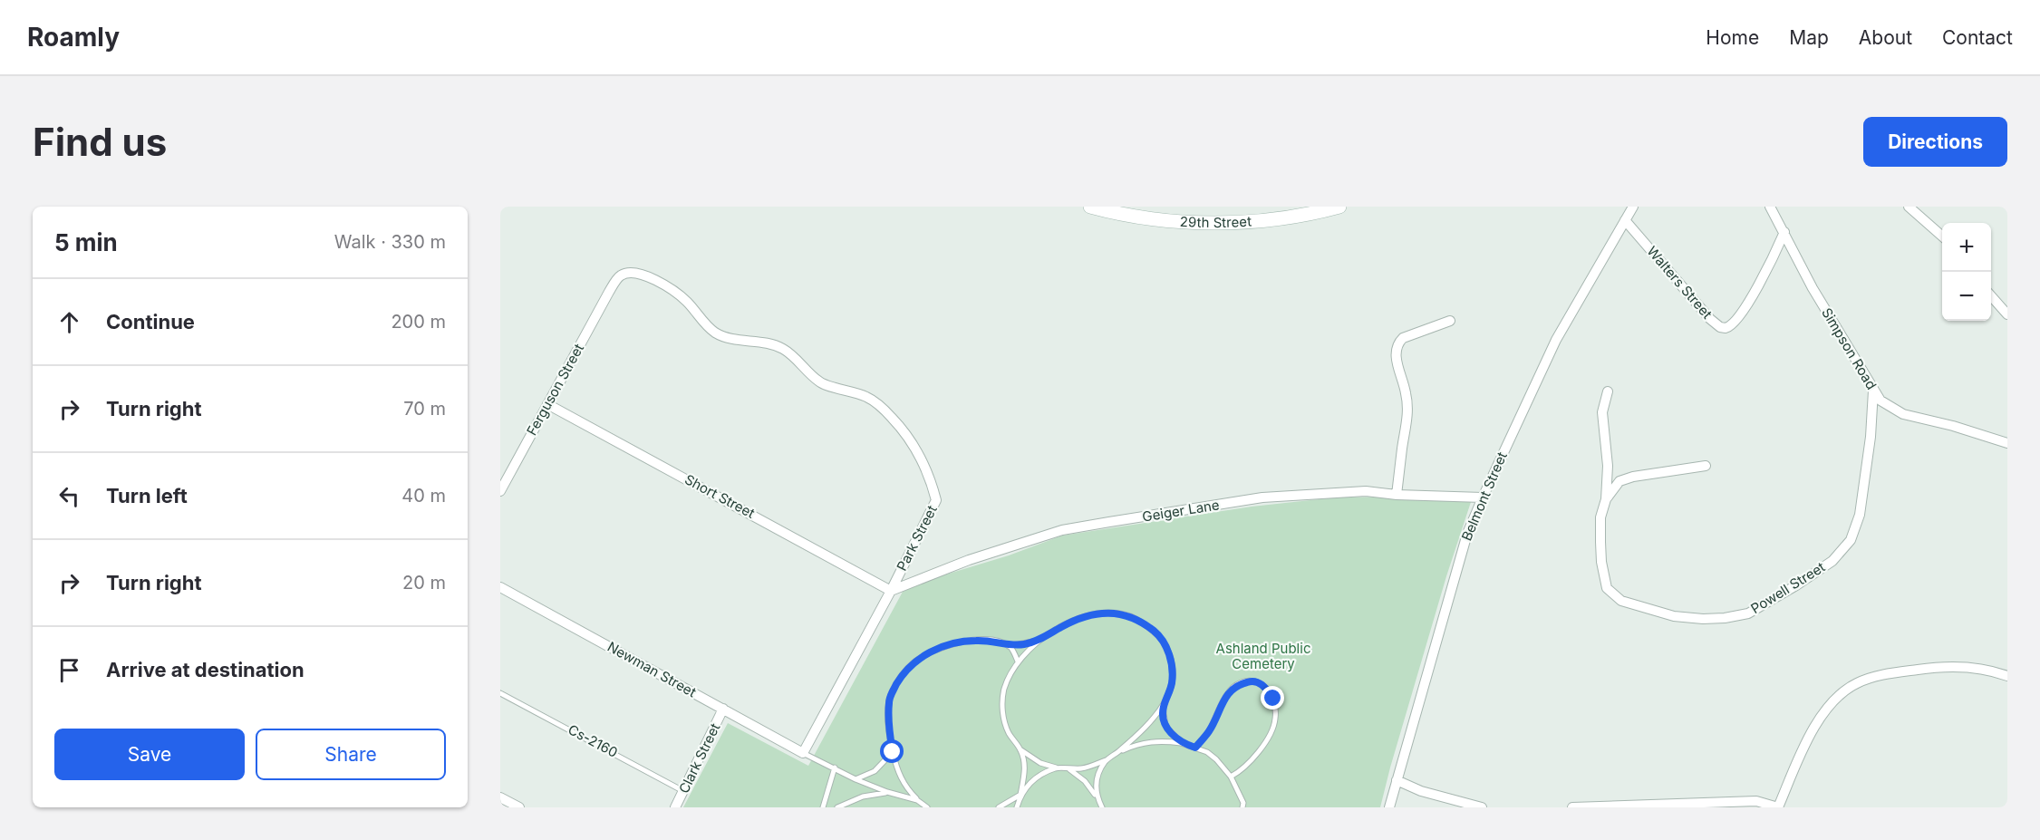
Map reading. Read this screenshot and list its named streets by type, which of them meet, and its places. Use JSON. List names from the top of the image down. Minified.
{"streets":{"street":["29th Street","Walters Street","Simpson Road","Ferguson Street","Short Street","Belmont Street","Geiger Lane","Park Street","Powell Street","Newman Street","Clark Street"],"lane":["Cs-2160"]},"crossings":[["Walters Street","Simpson Road"],["Walters Street","Belmont Street"],["Simpson Road","Powell Street"],["Ferguson Street","Short Street"],["Ferguson Street","Park Street"],["Short Street","Geiger Lane"],["Short Street","Park Street"],["Belmont Street","Geiger Lane"],["Geiger Lane","Park Street"],["Park Street","Newman Street"],["Newman Street","Clark Street"],["Cs-2160","Clark Street"]],"parks":["Ashland Public Cemetery"],"page":{"header":"Roamly","nav":["Home","Map","About","Contact"],"buttons":["Directions",["Save","Share"]],"title":"Find us","heading":["5 min","Walk · 330 m"],"map_buttons":["+","−"],"list":[["Continue","200 m"],["Turn right","70 m"],["Turn left","40 m"],["Turn right","20 m"],"Arrive at destination"]}}
